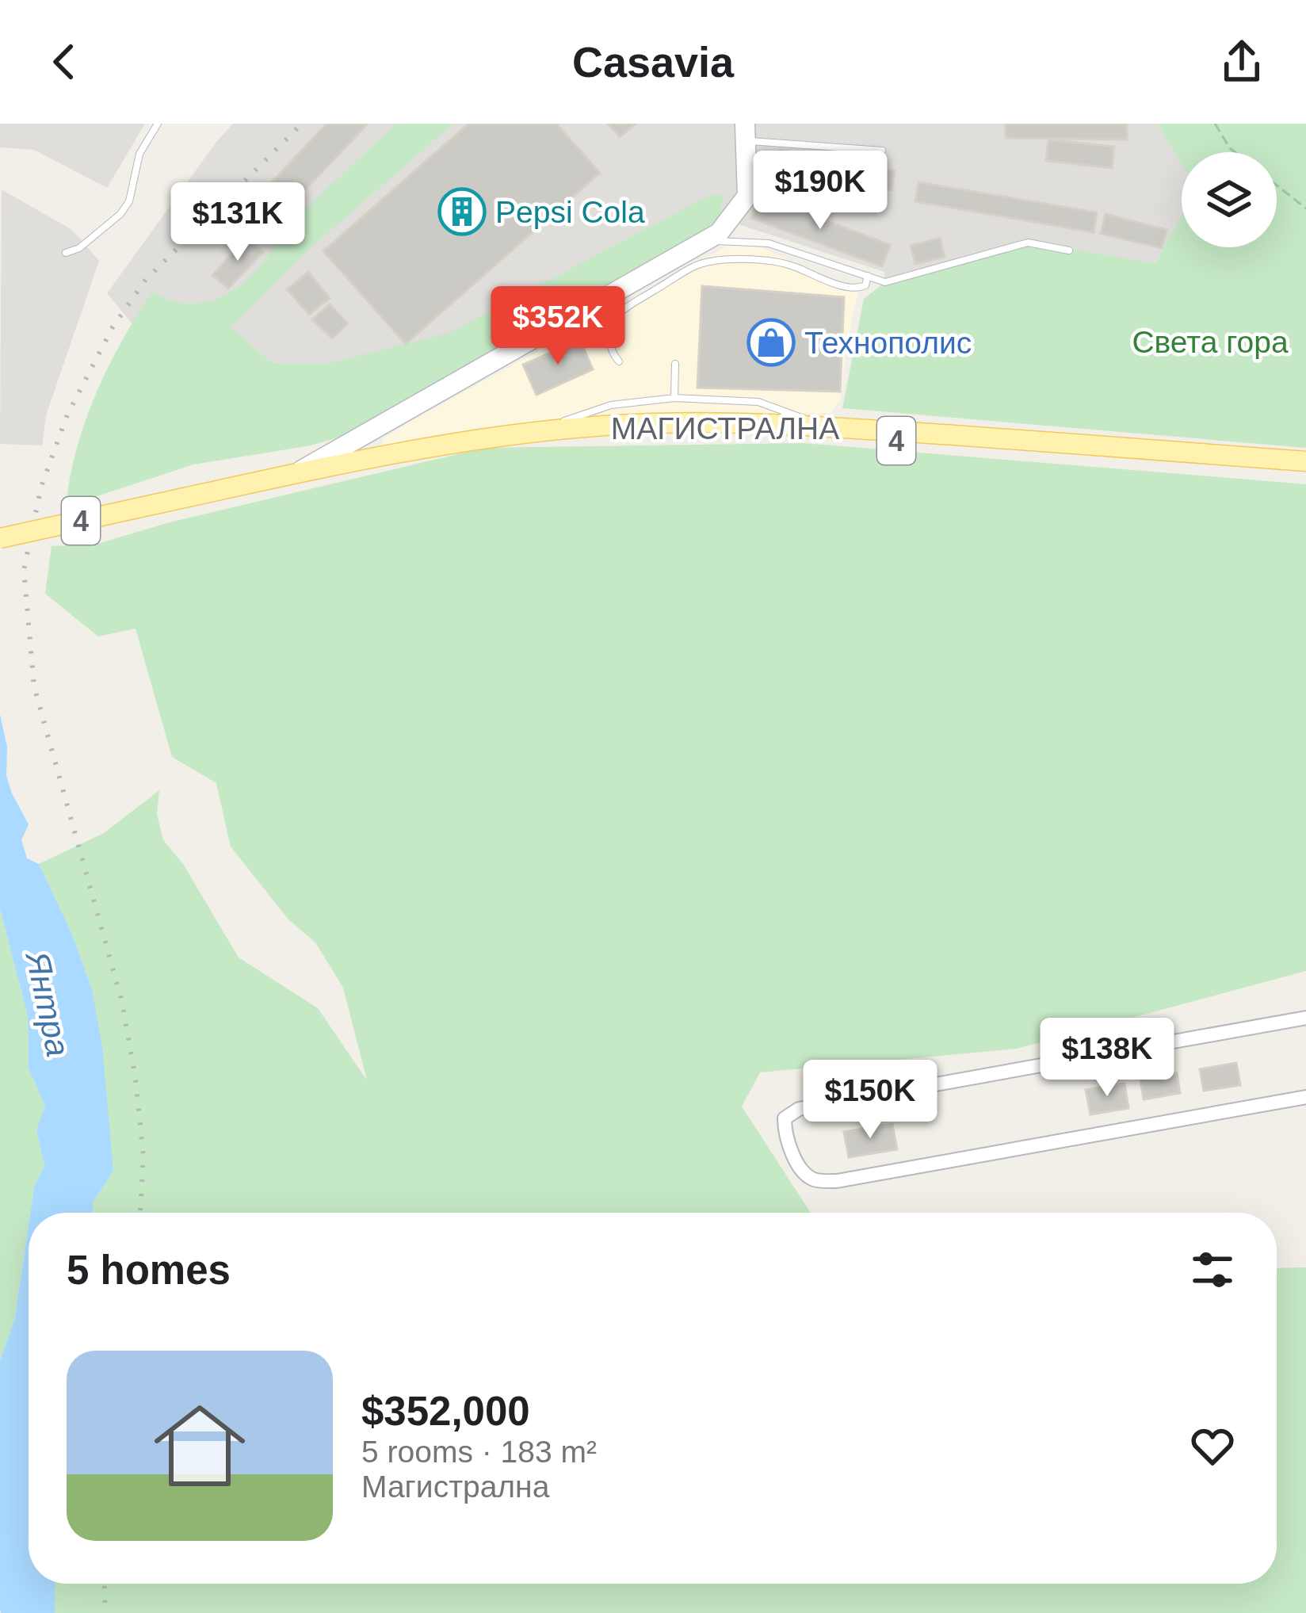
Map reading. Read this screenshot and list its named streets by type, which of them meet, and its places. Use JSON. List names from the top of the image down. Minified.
{"streets":{"main road":["МАГИСТРАЛНА","4"]},"water":["Янтра"],"parks":["Света гора"],"places":{"building":["Pepsi Cola"],"shop":["Технополис"]},"page":{"header":"Casavia","price":["$190K","$131K","$352K","$138K","$150K"],"heading":"5 homes","list":[{"name":"$352,000","note":"5 rooms · 183 m² · Магистрална"}]}}
